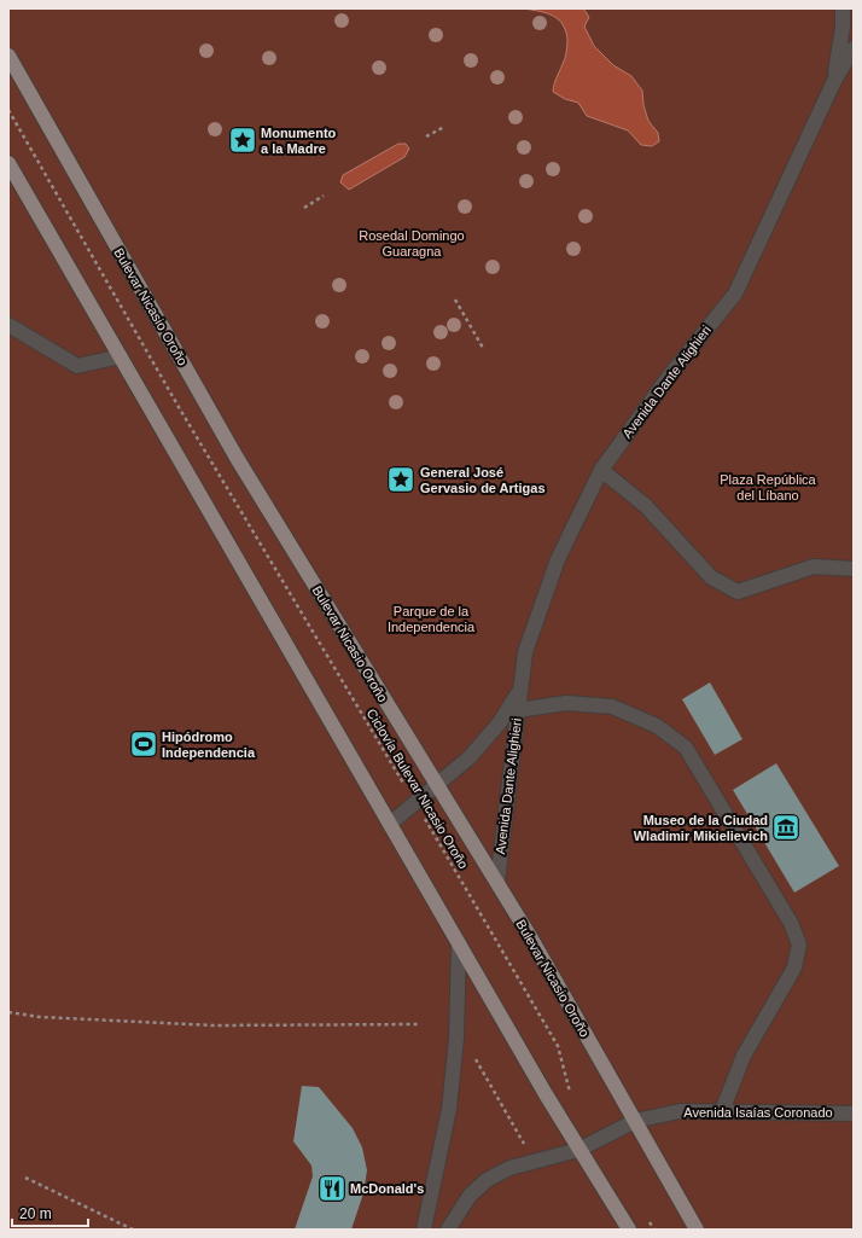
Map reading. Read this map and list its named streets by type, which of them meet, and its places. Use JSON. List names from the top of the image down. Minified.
{"streets":{"main road":["Bulevar Nicasio Oroño"],"street":["Avenida Dante Alighieri","Avenida Isaías Coronado"],"path":["Ciclovía Bulevar Nicasio Oroño"]},"crossings":[["Bulevar Nicasio Oroño","Avenida Dante Alighieri"],["Bulevar Nicasio Oroño","Avenida Isaías Coronado"],["Avenida Dante Alighieri","Ciclovía Bulevar Nicasio Oroño"]],"parks":["Rosedal Domingo Guaragna","Plaza República del Líbano","Parque de la Independencia"],"places":{"place":["Monumento a la Madre","General José Gervasio de Artigas"],"sports":["Hipódromo Independencia"],"museum":["Museo de la Ciudad Wladimir Mikielievich"],"restaurant":["McDonald's"]},"scale_bar":"20 m"}
